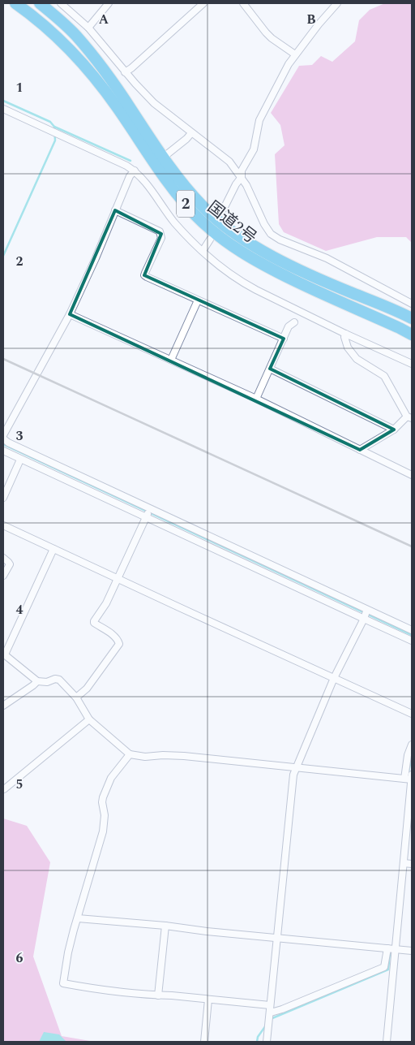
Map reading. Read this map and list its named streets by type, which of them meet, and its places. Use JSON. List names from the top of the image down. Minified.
{"streets":{"highway":["2","国道2号"]},"grid":{"columns":["A","B"],"rows":["1","2","3","4","5","6"]}}
